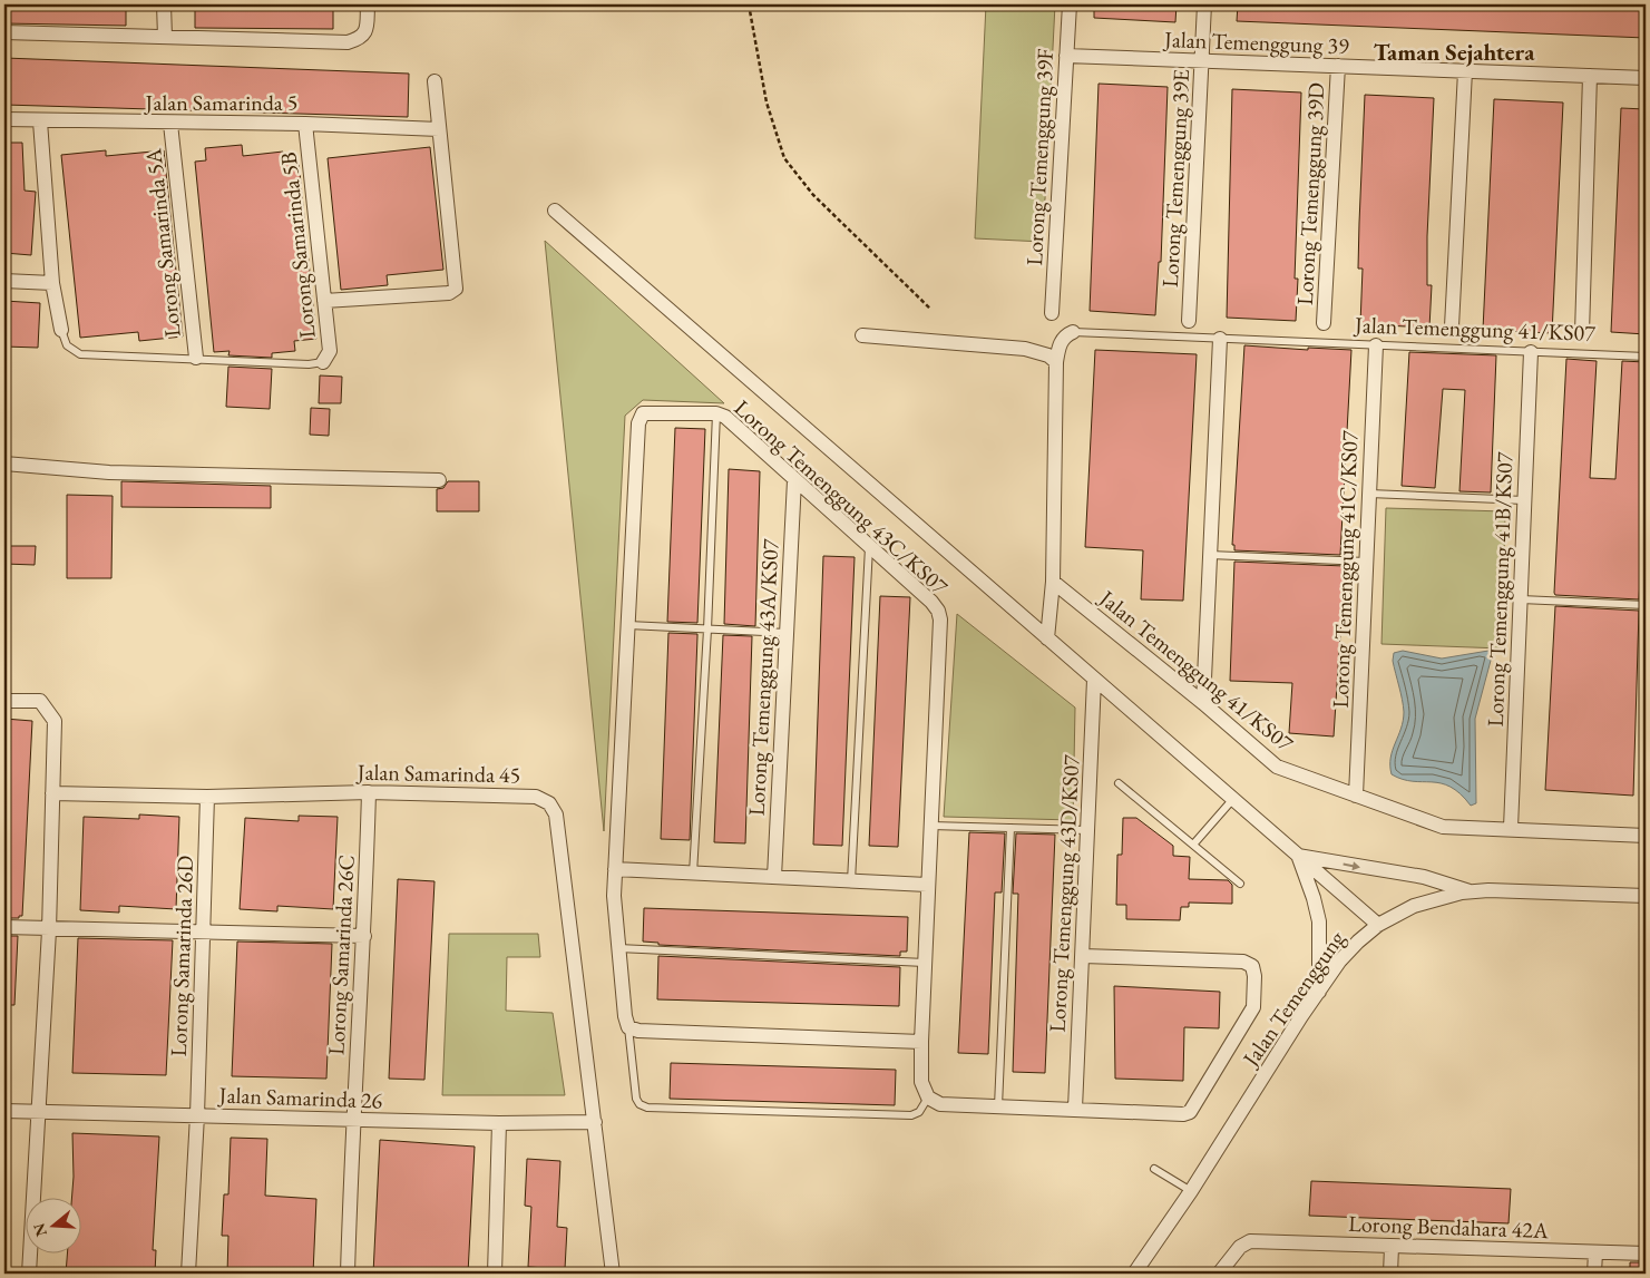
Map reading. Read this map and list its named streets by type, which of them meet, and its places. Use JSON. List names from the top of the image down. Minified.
{"streets":{"street":["Jalan Temenggung 39","Jalan Samarinda 5","Lorong Temenggung 39F","Lorong Temenggung 39E","Lorong Temenggung 39D","Lorong Samarinda 5A","Lorong Samarinda 5B","Jalan Temenggung 41/KS07","Lorong Temenggung 43C/KS07","Lorong Temenggung 41C/KS07","Lorong Temenggung 41B/KS07","Lorong Temenggung 43A/KS07","Jalan Samarinda 45","Lorong Temenggung 43D/KS07","Lorong Samarinda 26C","Lorong Samarinda 26D","Jalan Temenggung","Jalan Samarinda 26","Lorong Bendahara 42A"]},"crossings":[["Jalan Temenggung 39","Lorong Temenggung 39F"],["Jalan Temenggung 39","Lorong Temenggung 39E"],["Jalan Temenggung 39","Lorong Temenggung 39D"],["Jalan Samarinda 5","Lorong Samarinda 5A"],["Jalan Samarinda 5","Lorong Samarinda 5B"],["Jalan Temenggung 41/KS07","Lorong Temenggung 41C/KS07"],["Jalan Temenggung 41/KS07","Lorong Temenggung 41B/KS07"],["Lorong Temenggung 43C/KS07","Lorong Temenggung 43A/KS07"],["Jalan Samarinda 45","Lorong Samarinda 26C"],["Jalan Samarinda 45","Lorong Samarinda 26D"],["Jalan Samarinda 45","Jalan Samarinda 26"],["Lorong Samarinda 26C","Jalan Samarinda 26"],["Lorong Samarinda 26D","Jalan Samarinda 26"]],"districts":["Taman Sejahtera"],"north":"left"}
